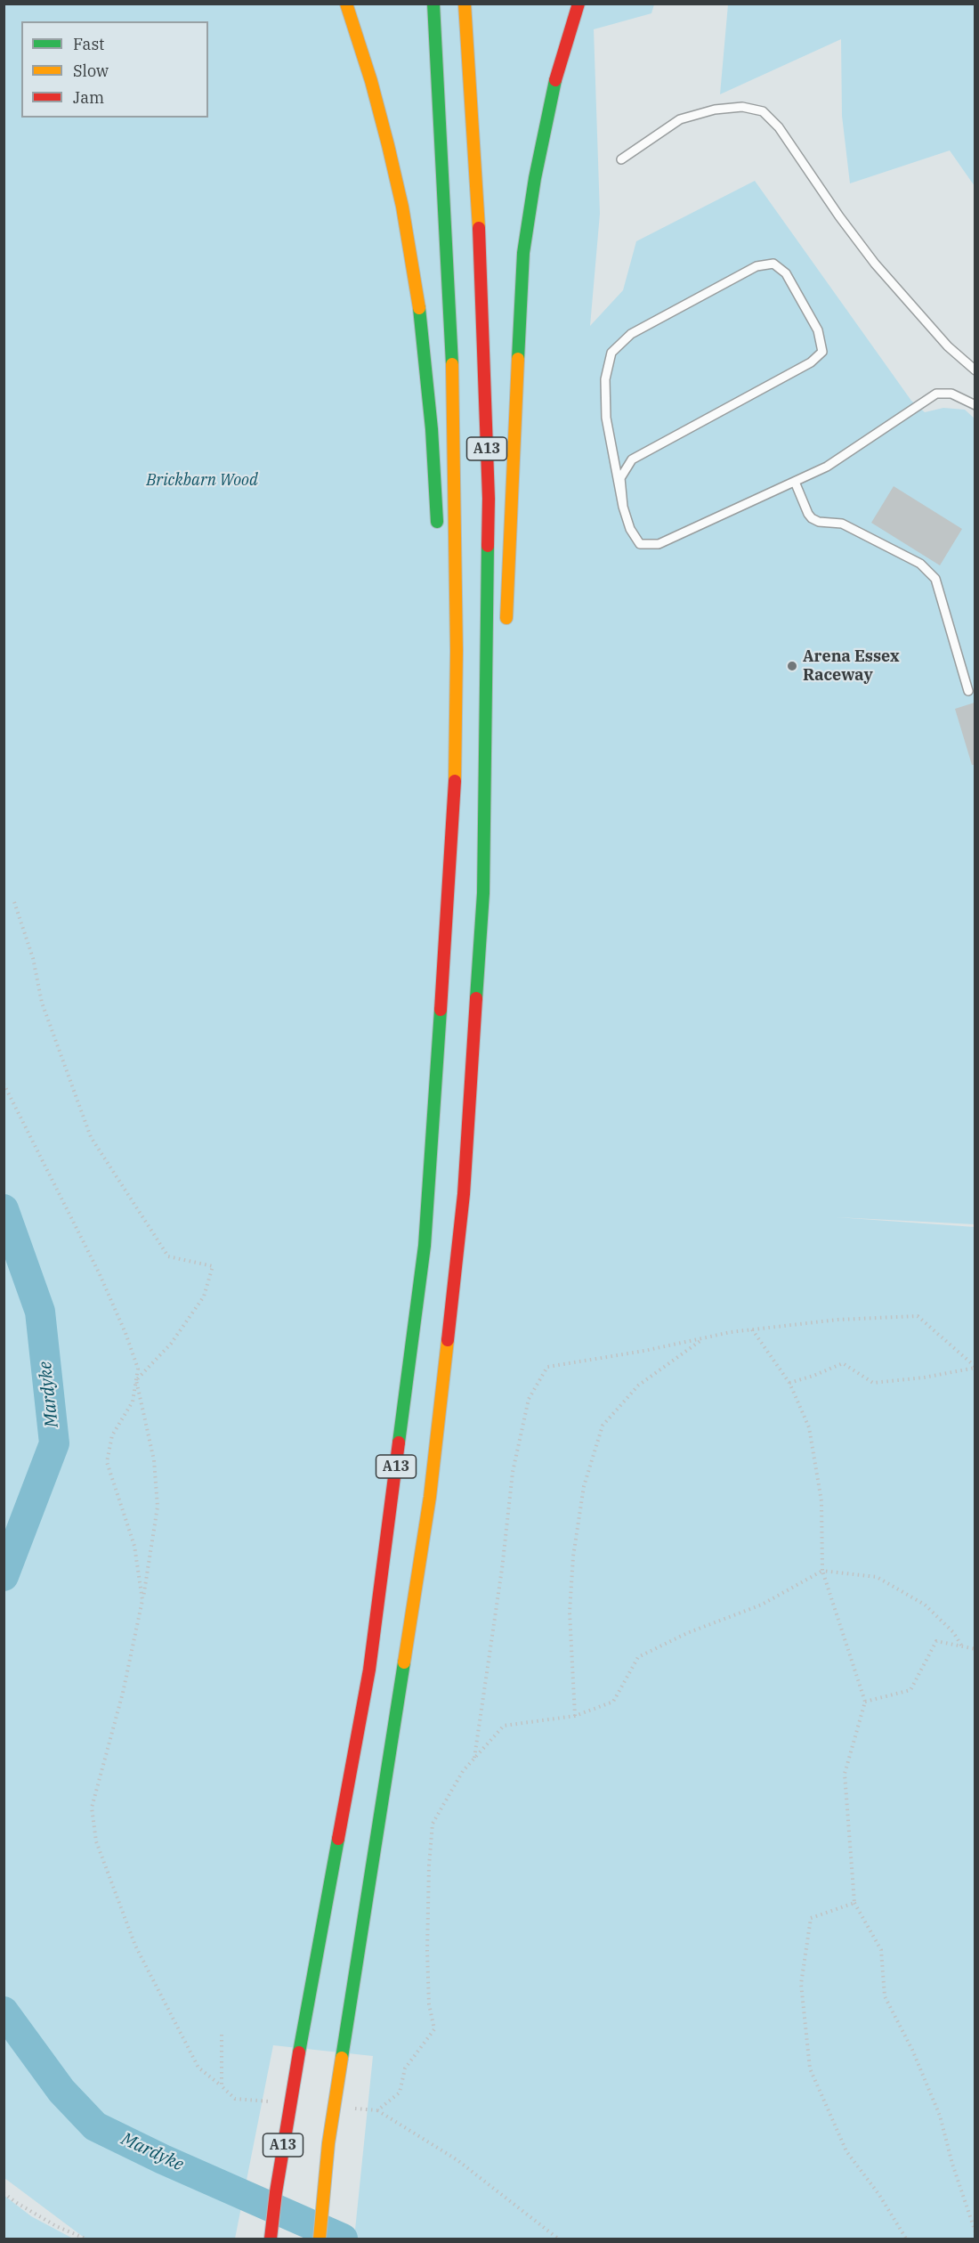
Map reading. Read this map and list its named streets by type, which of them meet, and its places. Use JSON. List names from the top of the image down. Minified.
{"streets":{"highway":["A13"]},"water":["Mardyke"],"parks":["Brickbarn Wood"],"places":["Arena Essex Raceway"],"legend":["Fast","Slow","Jam"]}
